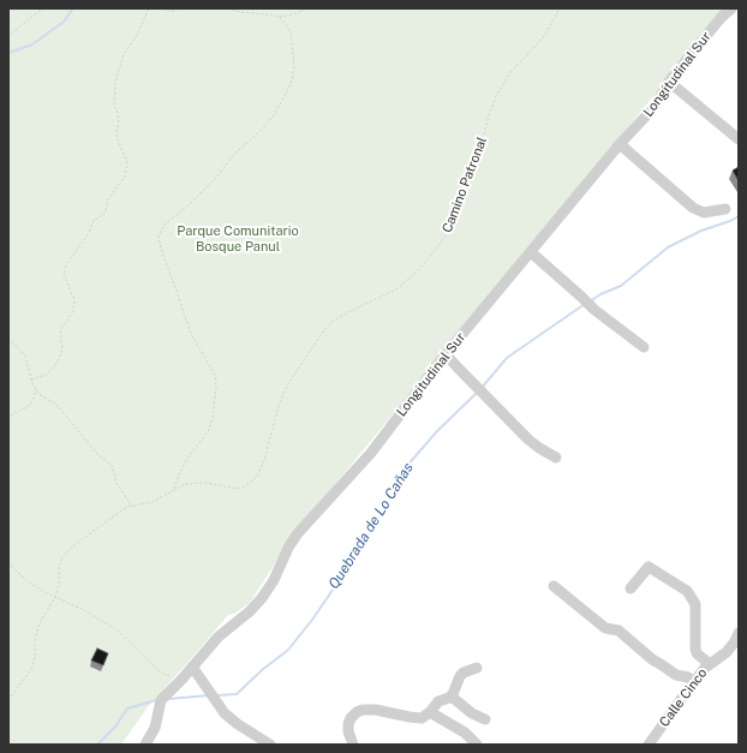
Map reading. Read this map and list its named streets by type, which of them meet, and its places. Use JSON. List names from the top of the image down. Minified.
{"streets":{"street":["Longitudinal Sur","Calle Cinco"],"path":["Camino Patronal"]},"water":["Quebrada de Lo Cañas"],"parks":["Parque Comunitario Bosque Panul"]}
